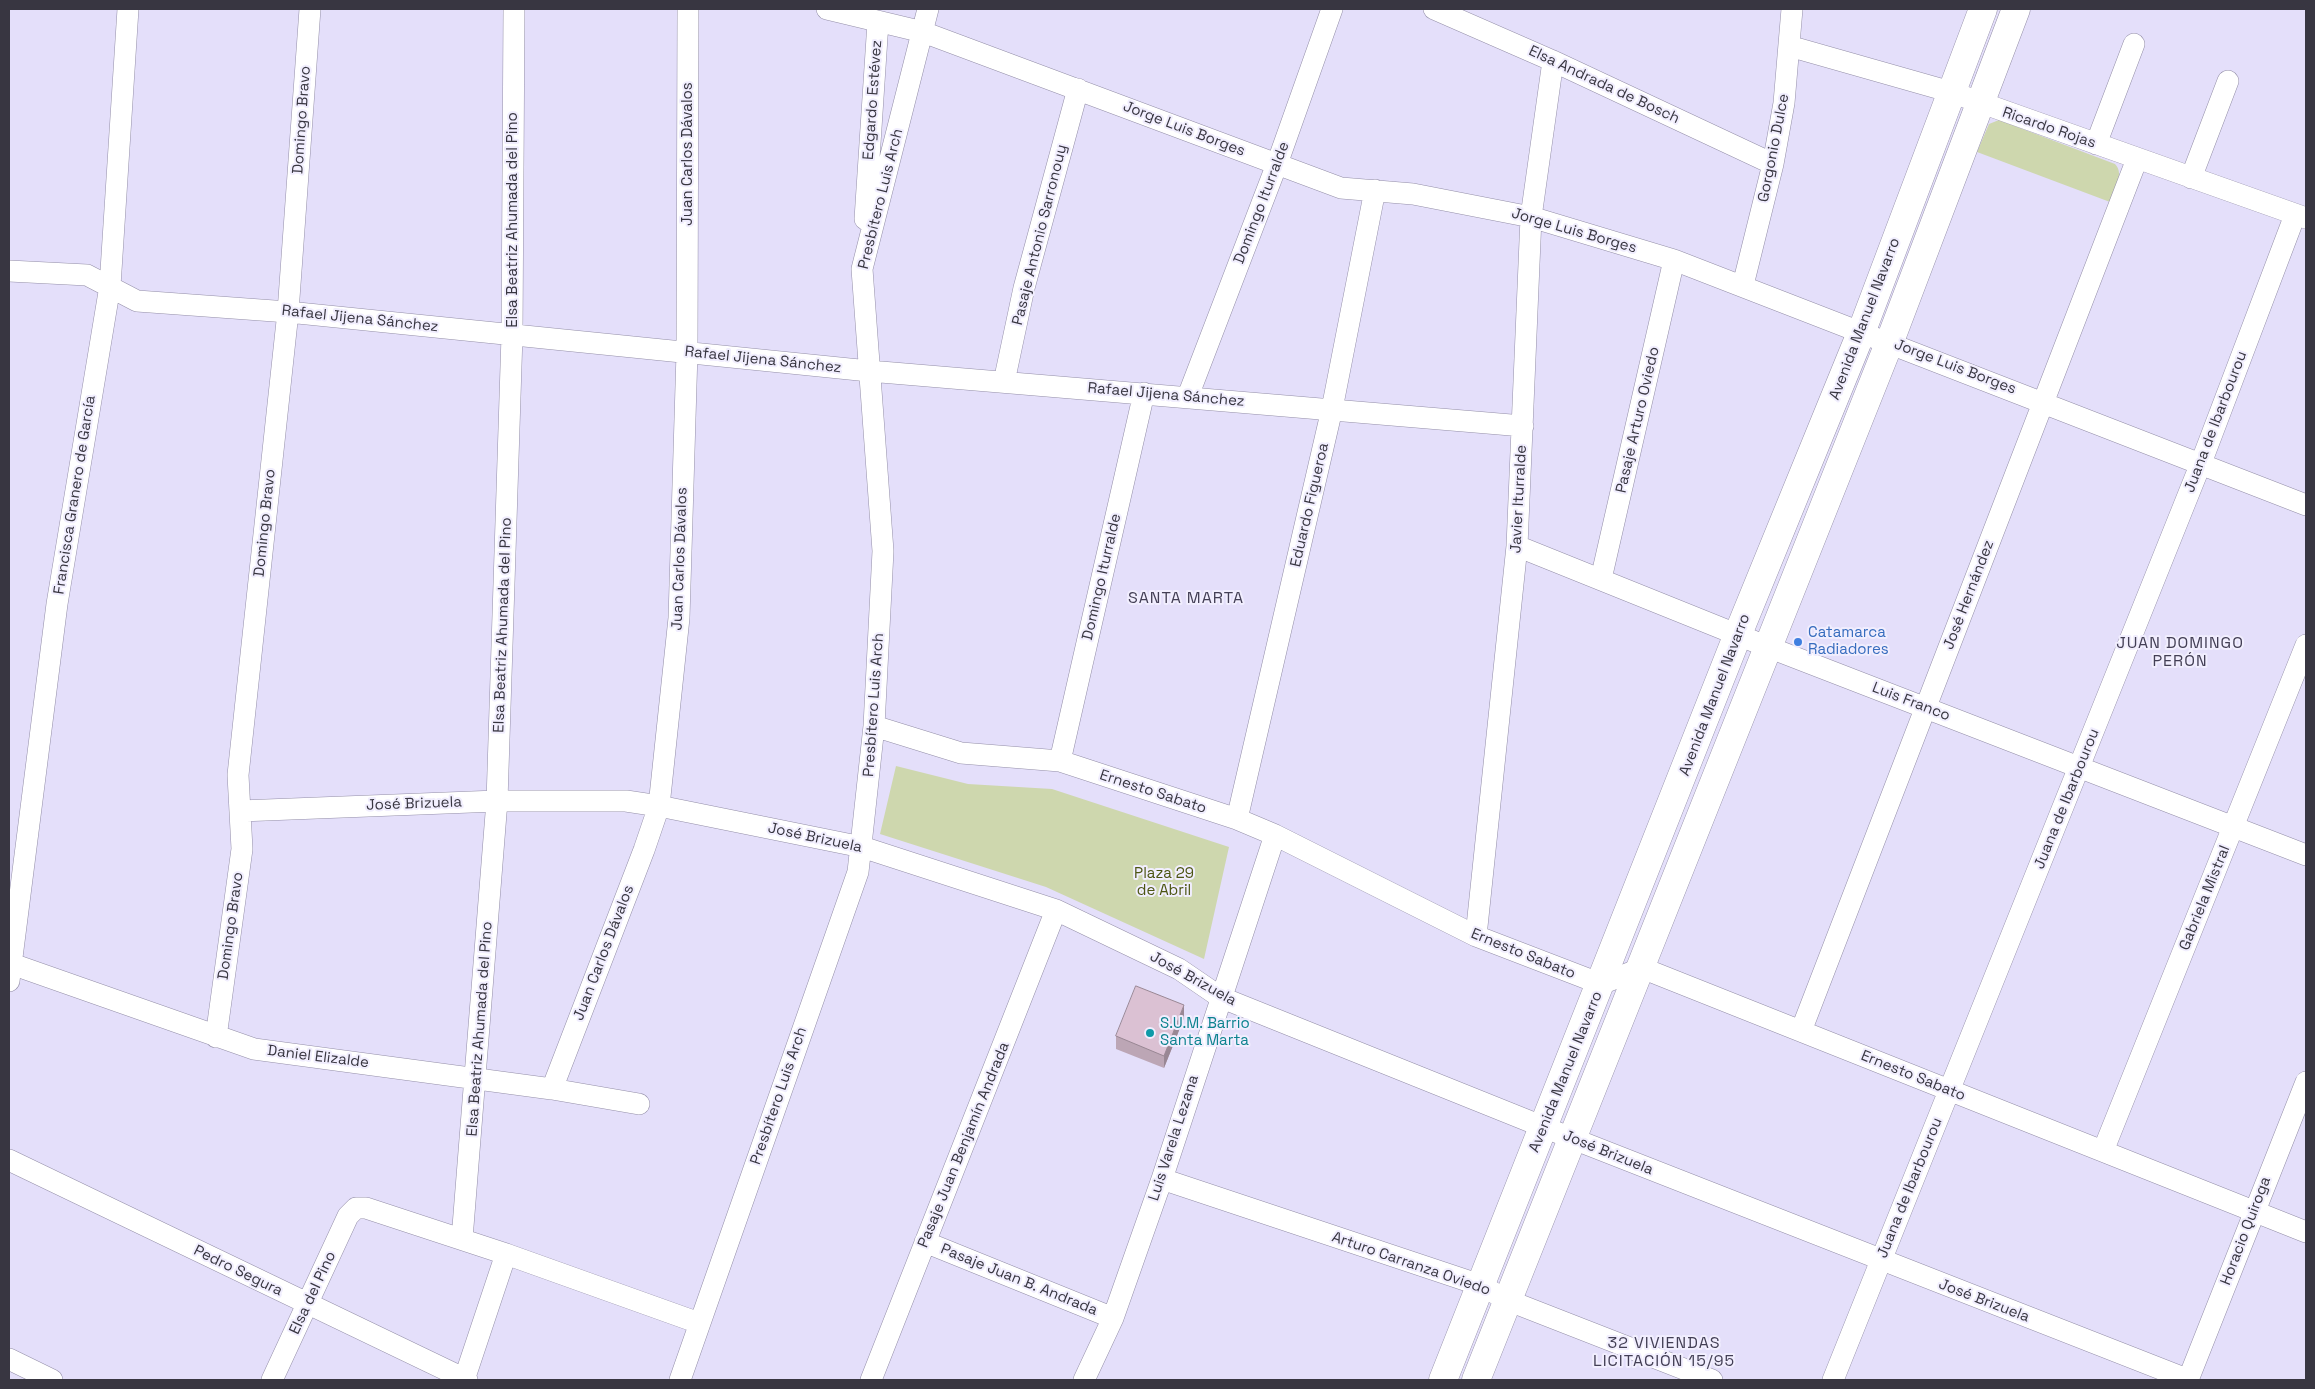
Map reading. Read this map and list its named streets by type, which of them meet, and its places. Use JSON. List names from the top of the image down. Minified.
{"streets":{"main road":["Avenida Manuel Navarro"],"street":["Elsa Andrada de Bosch","Edgardo Estévez","Domingo Bravo","Ricardo Rojas","Jorge Luis Borges","Gorgonio Dulce","Juan Carlos Dávalos","Presbítero Luis Arch","Domingo Iturralde","Elsa Beatriz Ahumada del Pino","Pasaje Antonio Sarronouy","Rafael Jijena Sánchez","Pasaje Arturo Oviedo","Juana de Ibarbourou","Francisca Granero de García","Javier Iturralde","Eduardo Figueroa","José Hernández","Luis Franco","Ernesto Sabato","José Brizuela","Gabriela Mistral","Daniel Elizalde","Luis Varela Lezana","Pasaje Juan Benjamín Andrada","Horacio Quiroga","Arturo Carranza Oviedo","Pedro Segura","Pasaje Juan B. Andrada","Elsa del Pino"]},"crossings":[["Elsa Andrada de Bosch","Gorgonio Dulce"],["Elsa Andrada de Bosch","Javier Iturralde"],["Edgardo Estévez","Jorge Luis Borges"],["Edgardo Estévez","Presbítero Luis Arch"],["Domingo Bravo","Rafael Jijena Sánchez"],["Domingo Bravo","José Brizuela"],["Domingo Bravo","Daniel Elizalde"],["Ricardo Rojas","Gorgonio Dulce"],["Ricardo Rojas","Avenida Manuel Navarro"],["Ricardo Rojas","Juana de Ibarbourou"],["Ricardo Rojas","José Hernández"],["Jorge Luis Borges","Gorgonio Dulce"],["Jorge Luis Borges","Presbítero Luis Arch"],["Jorge Luis Borges","Domingo Iturralde"],["Jorge Luis Borges","Pasaje Antonio Sarronouy"],["Jorge Luis Borges","Avenida Manuel Navarro"],["Jorge Luis Borges","Pasaje Arturo Oviedo"],["Jorge Luis Borges","Juana de Ibarbourou"],["Jorge Luis Borges","Javier Iturralde"],["Jorge Luis Borges","Eduardo Figueroa"],["Jorge Luis Borges","José Hernández"],["Juan Carlos Dávalos","Rafael Jijena Sánchez"],["Juan Carlos Dávalos","José Brizuela"],["Juan Carlos Dávalos","Daniel Elizalde"],["Presbítero Luis Arch","Rafael Jijena Sánchez"],["Presbítero Luis Arch","Ernesto Sabato"],["Presbítero Luis Arch","José Brizuela"],["Domingo Iturralde","Rafael Jijena Sánchez"],["Domingo Iturralde","Ernesto Sabato"],["Elsa Beatriz Ahumada del Pino","Rafael Jijena Sánchez"],["Elsa Beatriz Ahumada del Pino","José Brizuela"],["Elsa Beatriz Ahumada del Pino","Daniel Elizalde"],["Elsa Beatriz Ahumada del Pino","Elsa del Pino"],["Pasaje Antonio Sarronouy","Rafael Jijena Sánchez"],["Rafael Jijena Sánchez","Francisca Granero de García"],["Rafael Jijena Sánchez","Javier Iturralde"],["Rafael Jijena Sánchez","Eduardo Figueroa"],["Avenida Manuel Navarro","Luis Franco"],["Avenida Manuel Navarro","Ernesto Sabato"],["Avenida Manuel Navarro","José Brizuela"],["Avenida Manuel Navarro","Arturo Carranza Oviedo"],["Pasaje Arturo Oviedo","Luis Franco"],["Juana de Ibarbourou","Luis Franco"],["Juana de Ibarbourou","Ernesto Sabato"],["Juana de Ibarbourou","José Brizuela"],["Francisca Granero de García","Daniel Elizalde"],["Javier Iturralde","Luis Franco"],["Javier Iturralde","Ernesto Sabato"],["Eduardo Figueroa","Ernesto Sabato"],["José Hernández","Luis Franco"],["José Hernández","Ernesto Sabato"],["Luis Franco","Gabriela Mistral"],["Ernesto Sabato","Gabriela Mistral"],["Ernesto Sabato","Luis Varela Lezana"],["Ernesto Sabato","Horacio Quiroga"],["José Brizuela","Luis Varela Lezana"],["José Brizuela","Pasaje Juan Benjamín Andrada"],["José Brizuela","Horacio Quiroga"],["Luis Varela Lezana","Arturo Carranza Oviedo"],["Luis Varela Lezana","Pasaje Juan B. Andrada"],["Pasaje Juan Benjamín Andrada","Pasaje Juan B. Andrada"],["Pedro Segura","Elsa del Pino"]],"districts":["SANTA MARTA","JUAN DOMINGO PERÓN","32 VIVIENDAS LICITACIÓN 15/95"],"parks":["Plaza 29 de Abril"],"places":["Catamarca Radiadores","S.U.M. Barrio Santa Marta"]}
